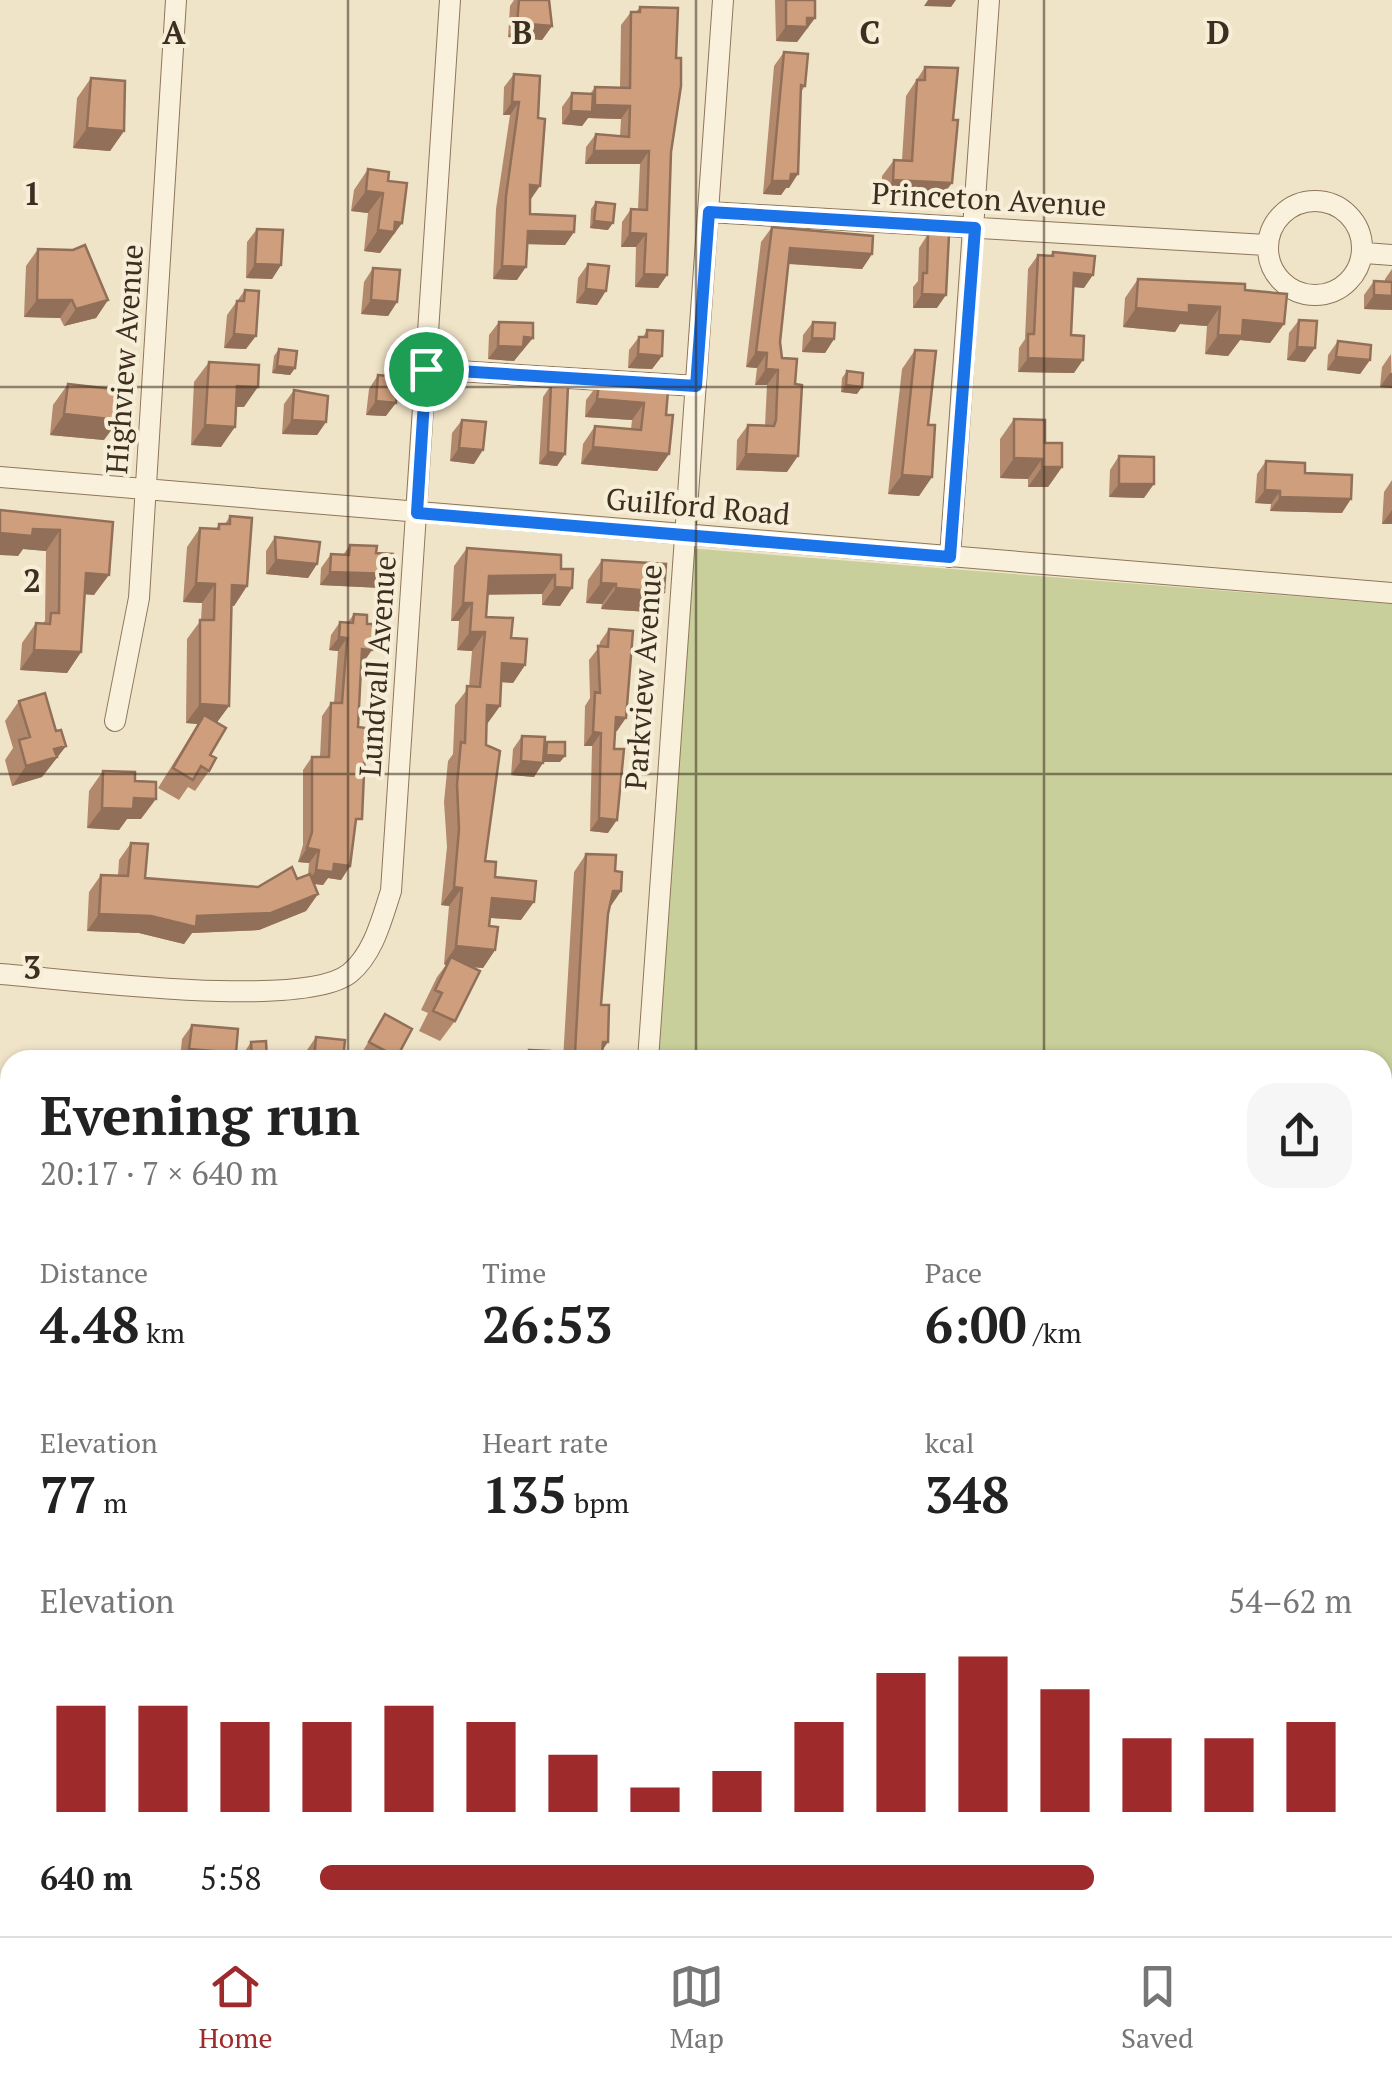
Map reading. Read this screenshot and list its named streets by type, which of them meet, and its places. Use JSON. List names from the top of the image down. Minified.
{"streets":{"street":["Princeton Avenue","Highview Avenue","Guilford Road","Lundvall Avenue","Parkview Avenue"]},"crossings":[["Princeton Avenue","Parkview Avenue"],["Highview Avenue","Guilford Road"],["Guilford Road","Lundvall Avenue"],["Guilford Road","Parkview Avenue"]],"page":{"heading":["Evening run","20:17 · 7 × 640 m"],"stats":[["Distance","4.48 km"],["Time","26:53"],["Pace","6:00 /km"],["Elevation","77 m"],["Heart rate","135 bpm"],["kcal","348"]],"chart":["Elevation","54–62 m"],"list":[{"name":"640 m","note":"5:58"}],"tabs":["Home","Map","Saved"]},"grid":{"columns":["A","B","C","D"],"rows":["1","2","3"]}}
